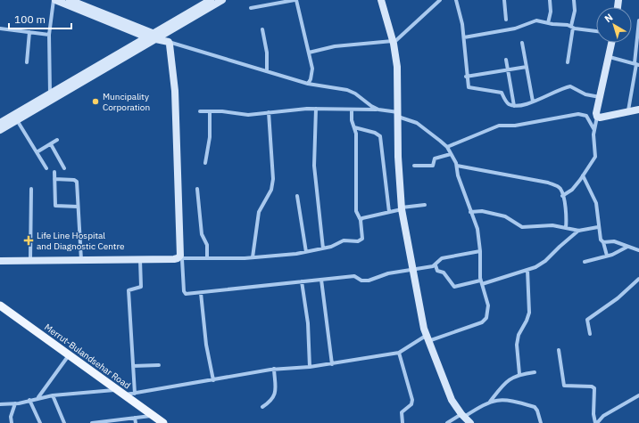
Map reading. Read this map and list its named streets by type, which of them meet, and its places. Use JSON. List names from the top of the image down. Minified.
{"streets":{"main road":["Merrut-Bulandsehar Road"]},"places":{"other":["Muncipality Corporation"],"health":["Life Line Hospital and Diagnostic Centre"]},"scale_bar":"100 m","north":"top left"}
